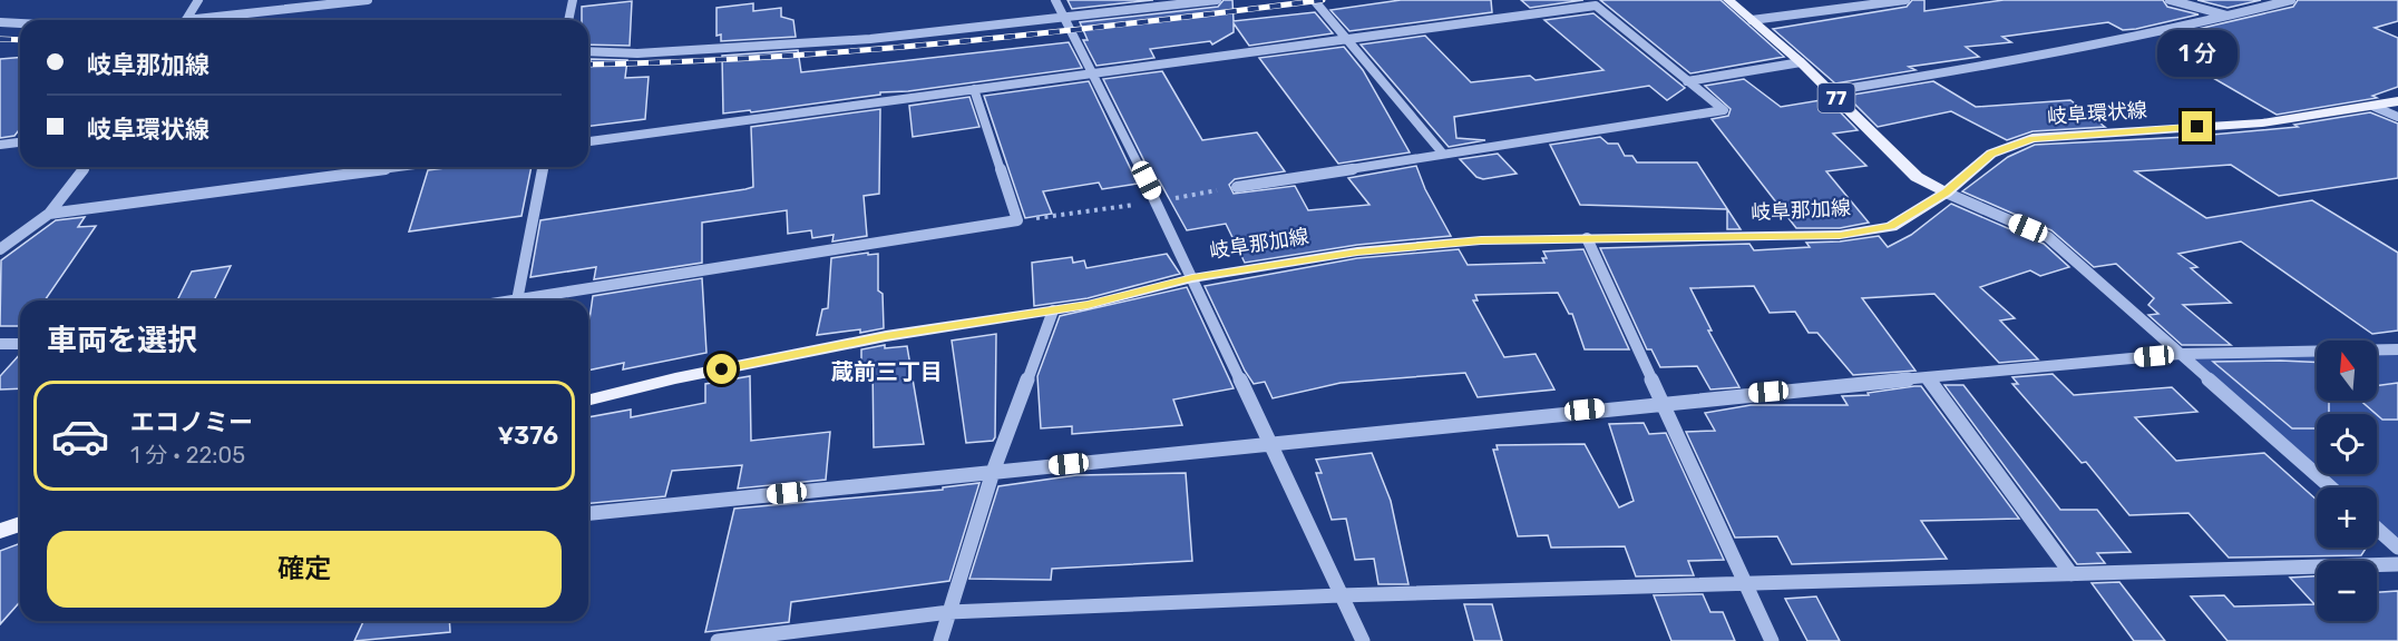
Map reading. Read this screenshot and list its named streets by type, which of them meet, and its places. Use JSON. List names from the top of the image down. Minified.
{"streets":{"main road":["77","岐阜環状線","岐阜那加線"]},"crossings":[["77","岐阜環状線"],["77","岐阜那加線"],["岐阜環状線","岐阜那加線"]],"districts":["蔵前三丁目"],"north":"top","page":{"banner":["岐阜那加線","岐阜環状線"],"bubble":"1 分","heading":"車両を選択","map_buttons":["+","−"],"list":[{"name":"エコノミー","note":"1 分 · 22:05","value":"¥376"}],"buttons":"確定"}}
